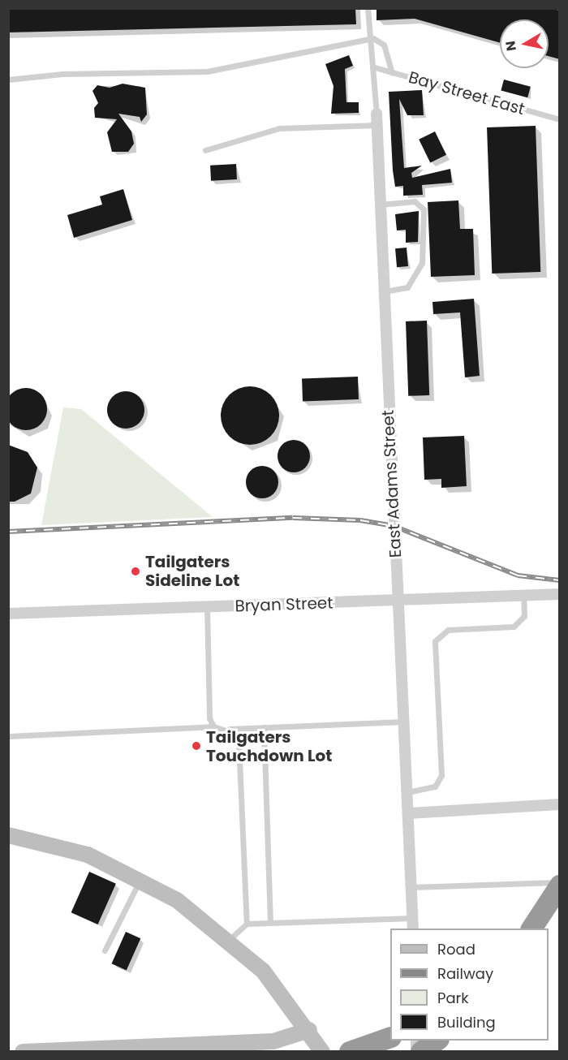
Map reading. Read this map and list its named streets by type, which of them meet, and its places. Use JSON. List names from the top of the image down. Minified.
{"streets":{"street":["East Adams Street","Bryan Street"],"lane":["Bay Street East"]},"crossings":[["Bay Street East","East Adams Street"],["East Adams Street","Bryan Street"]],"places":["Tailgaters Sideline Lot","Tailgaters Touchdown Lot"],"legend":["Road","Railway","Park","Building"],"north":"left"}
